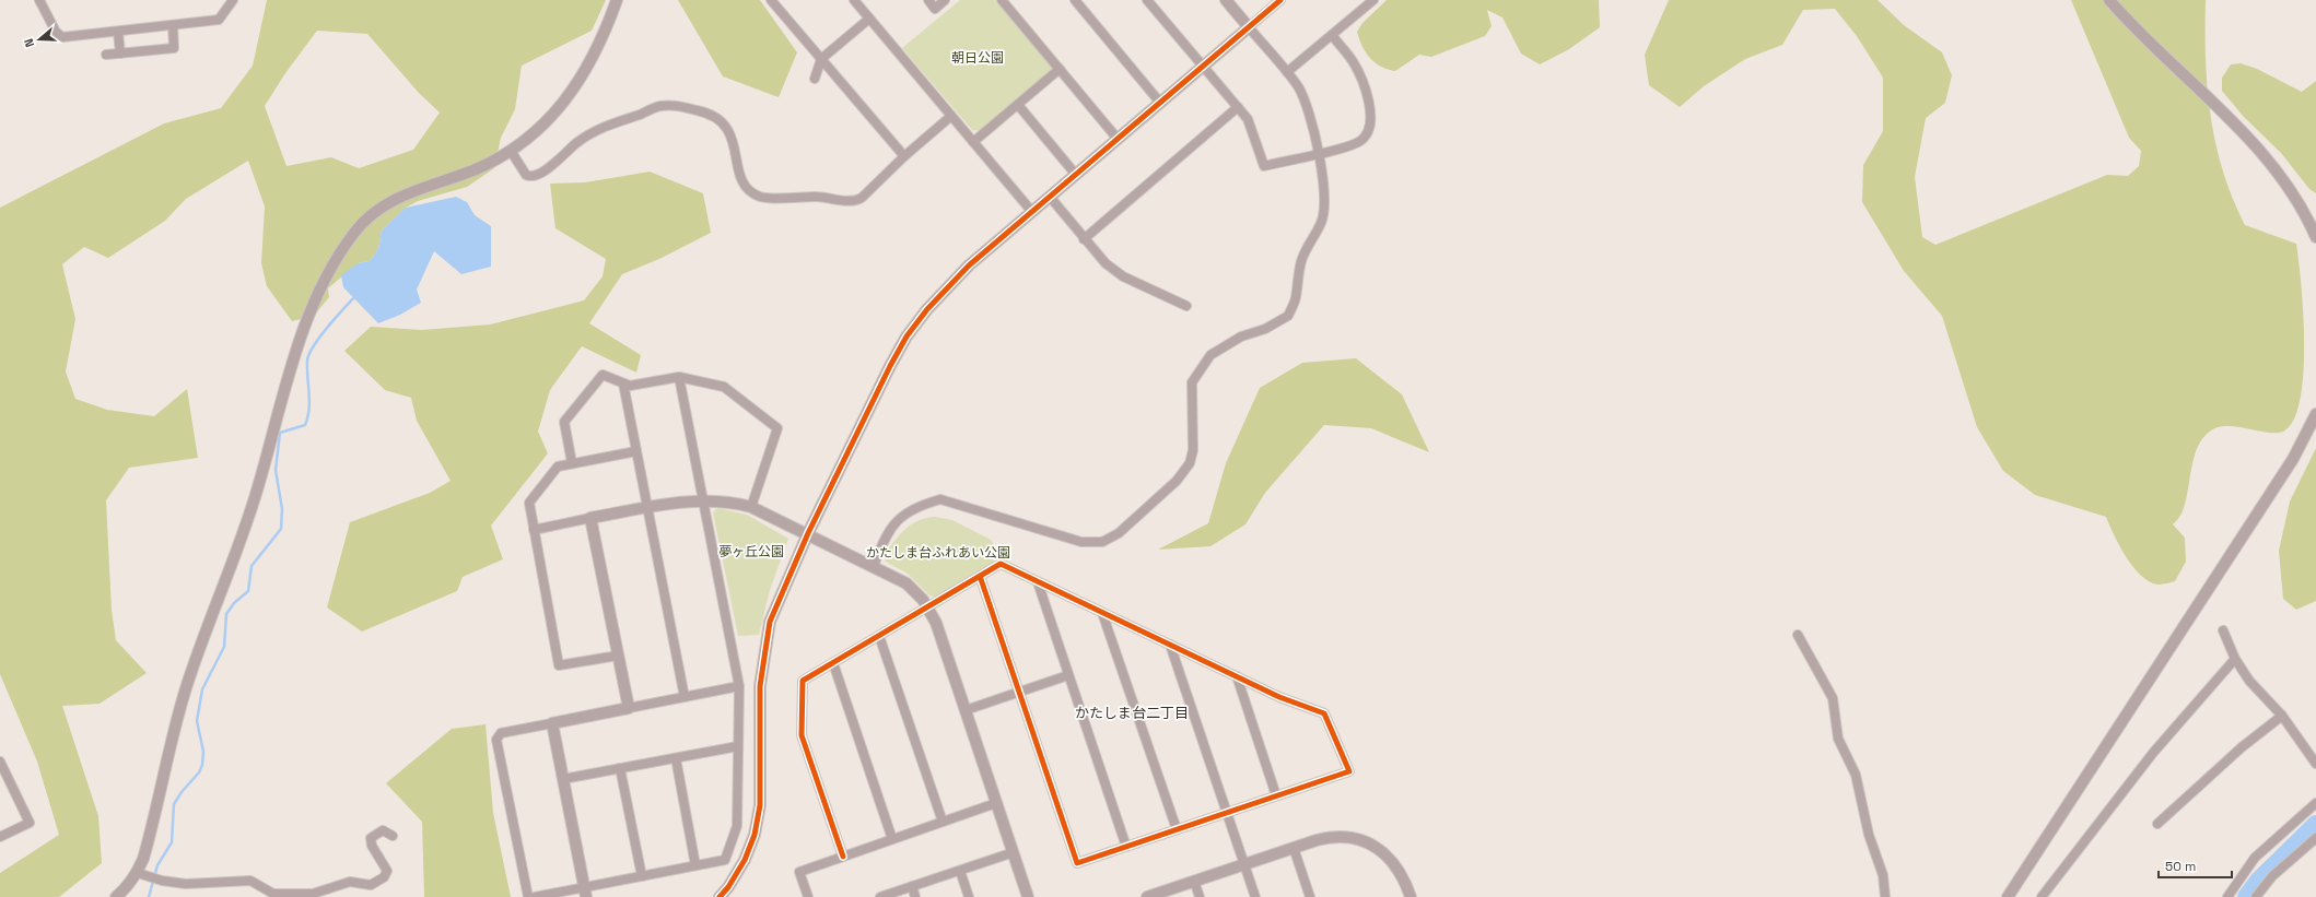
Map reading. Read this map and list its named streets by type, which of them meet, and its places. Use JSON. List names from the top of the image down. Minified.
{"districts":["かたしま台二丁目"],"parks":["朝日公園","夢ヶ丘公園","かたしま台ふれあい公園"],"scale_bar":"50 m","north":"left"}
